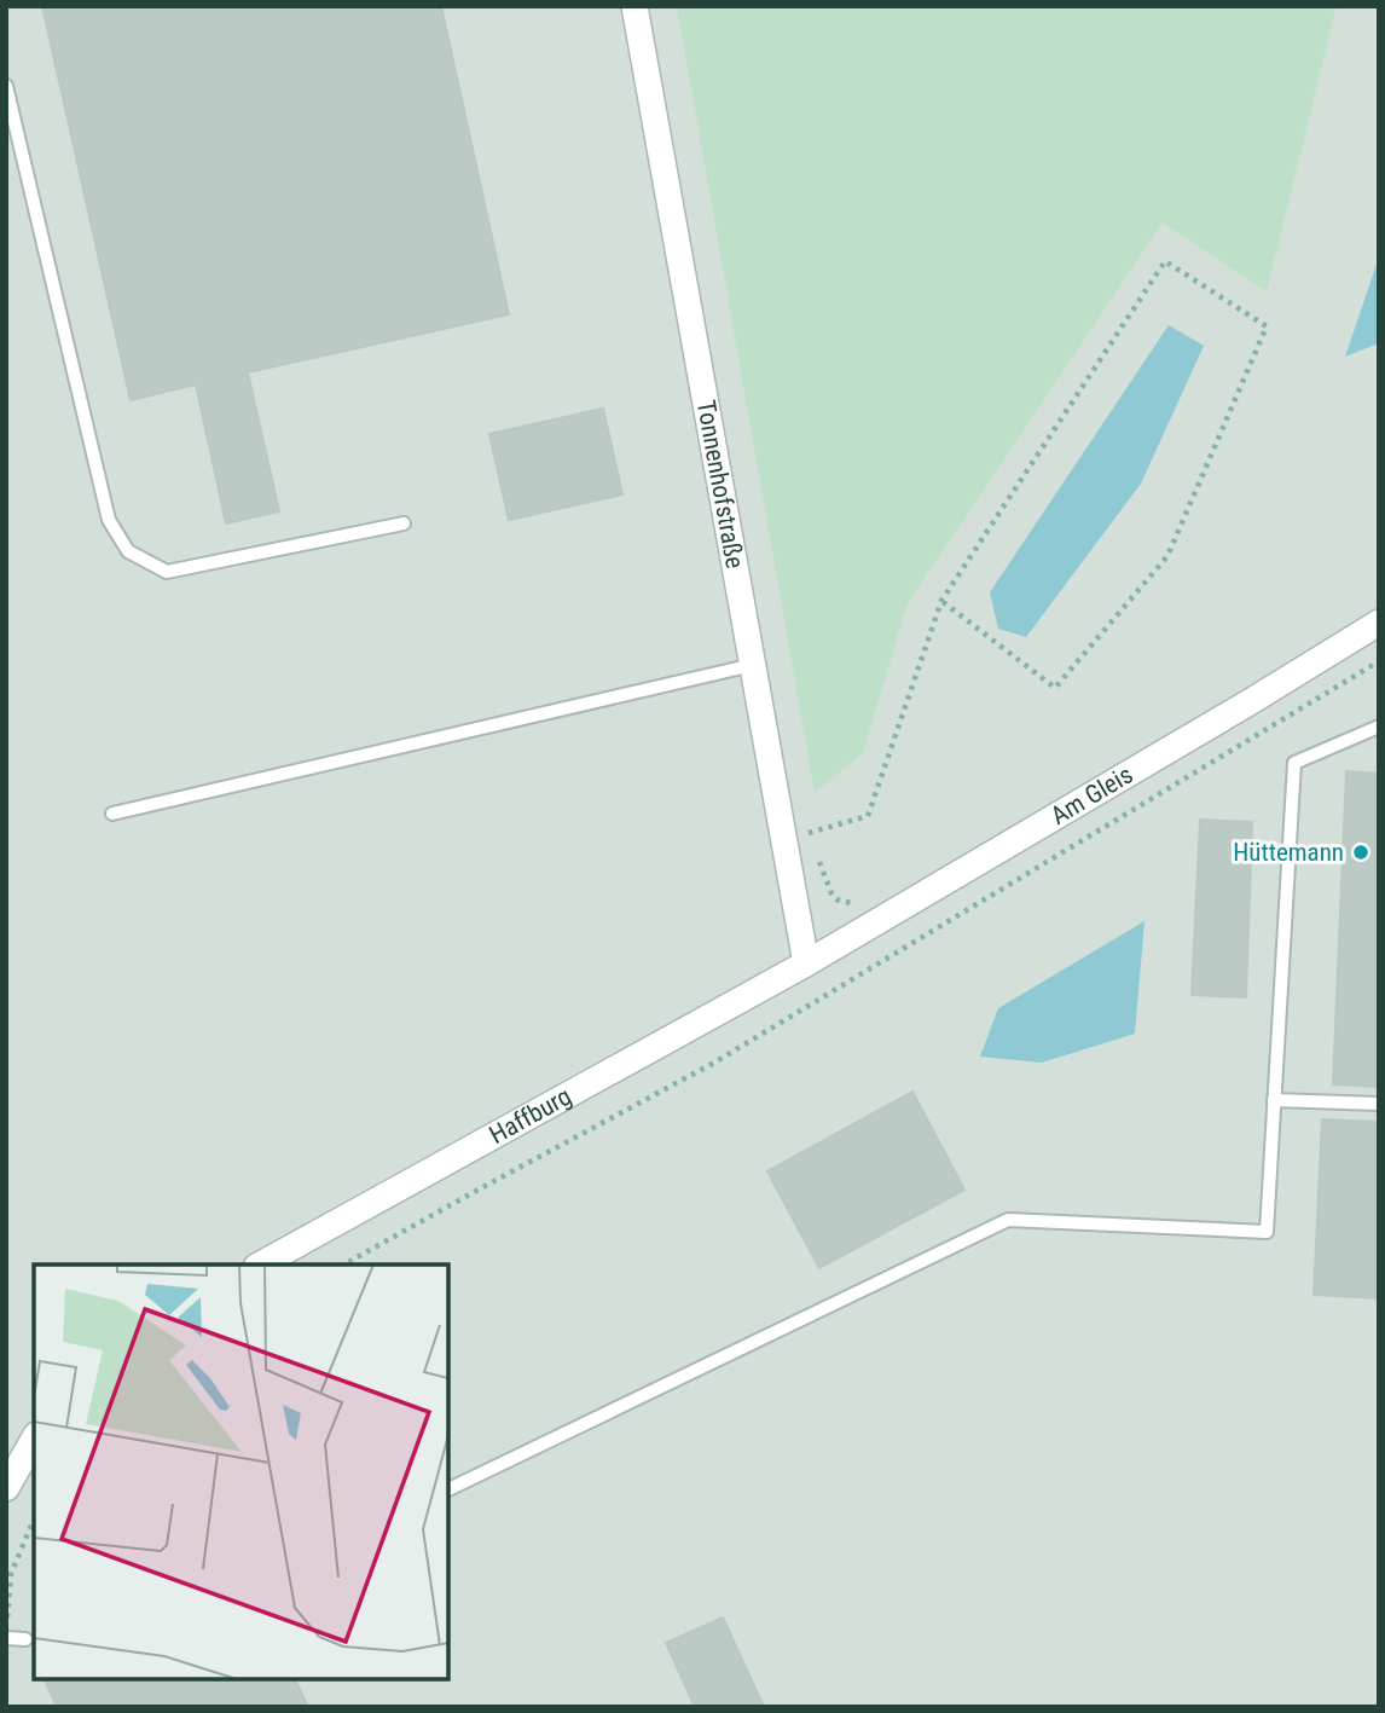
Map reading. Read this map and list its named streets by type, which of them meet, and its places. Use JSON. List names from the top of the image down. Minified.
{"streets":{"street":["Tonnenhofstraße","Am Gleis","Haffburg"]},"crossings":[["Tonnenhofstraße","Am Gleis"],["Tonnenhofstraße","Haffburg"],["Am Gleis","Haffburg"]],"places":["Hüttemann"]}
